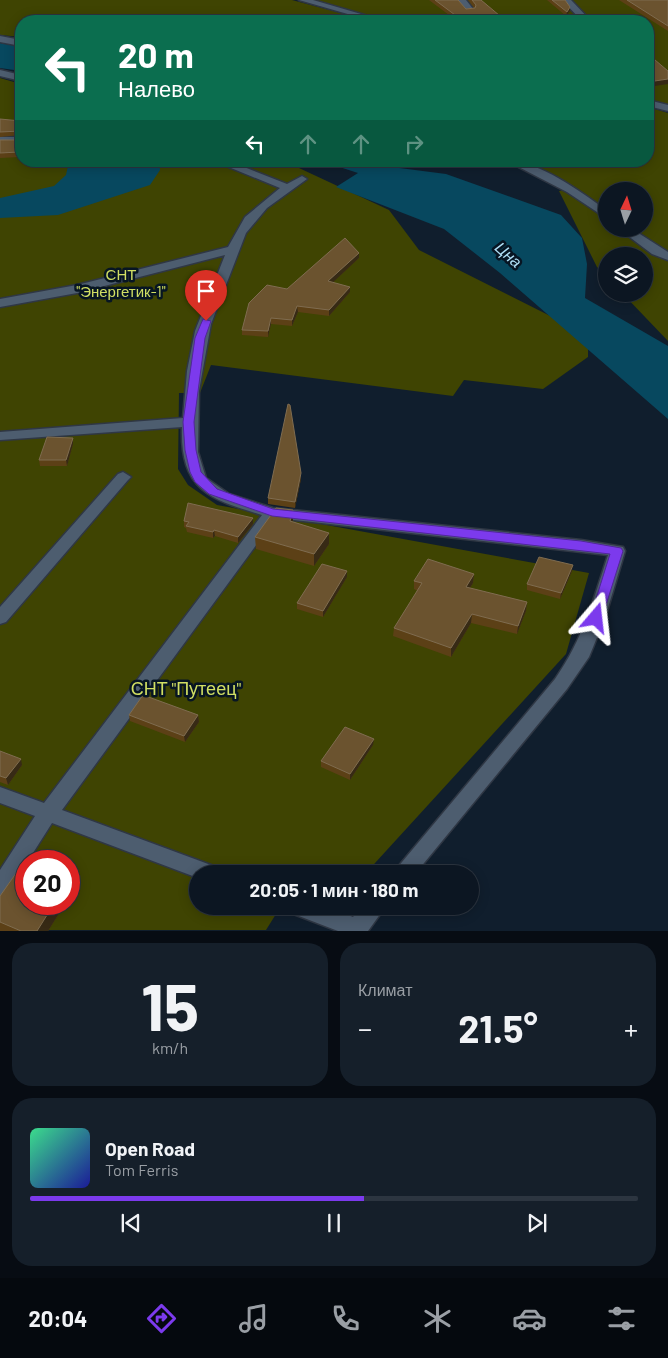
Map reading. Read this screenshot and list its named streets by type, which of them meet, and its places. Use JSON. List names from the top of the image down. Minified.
{"water":["Цна"],"parks":["СНТ \"Энергетик-1\"","СНТ \"Путеец\""],"north":"top","page":{"turn":["20 m","Налево"],"limit":"20","trip":"20:05 · 1 мин · 180 m","tile":[["15","km/h"],"Климат"],"heat":["−","21.5°","+"],"song":["Open Road","Tom Ferris"],"tabs":"20:04"}}
